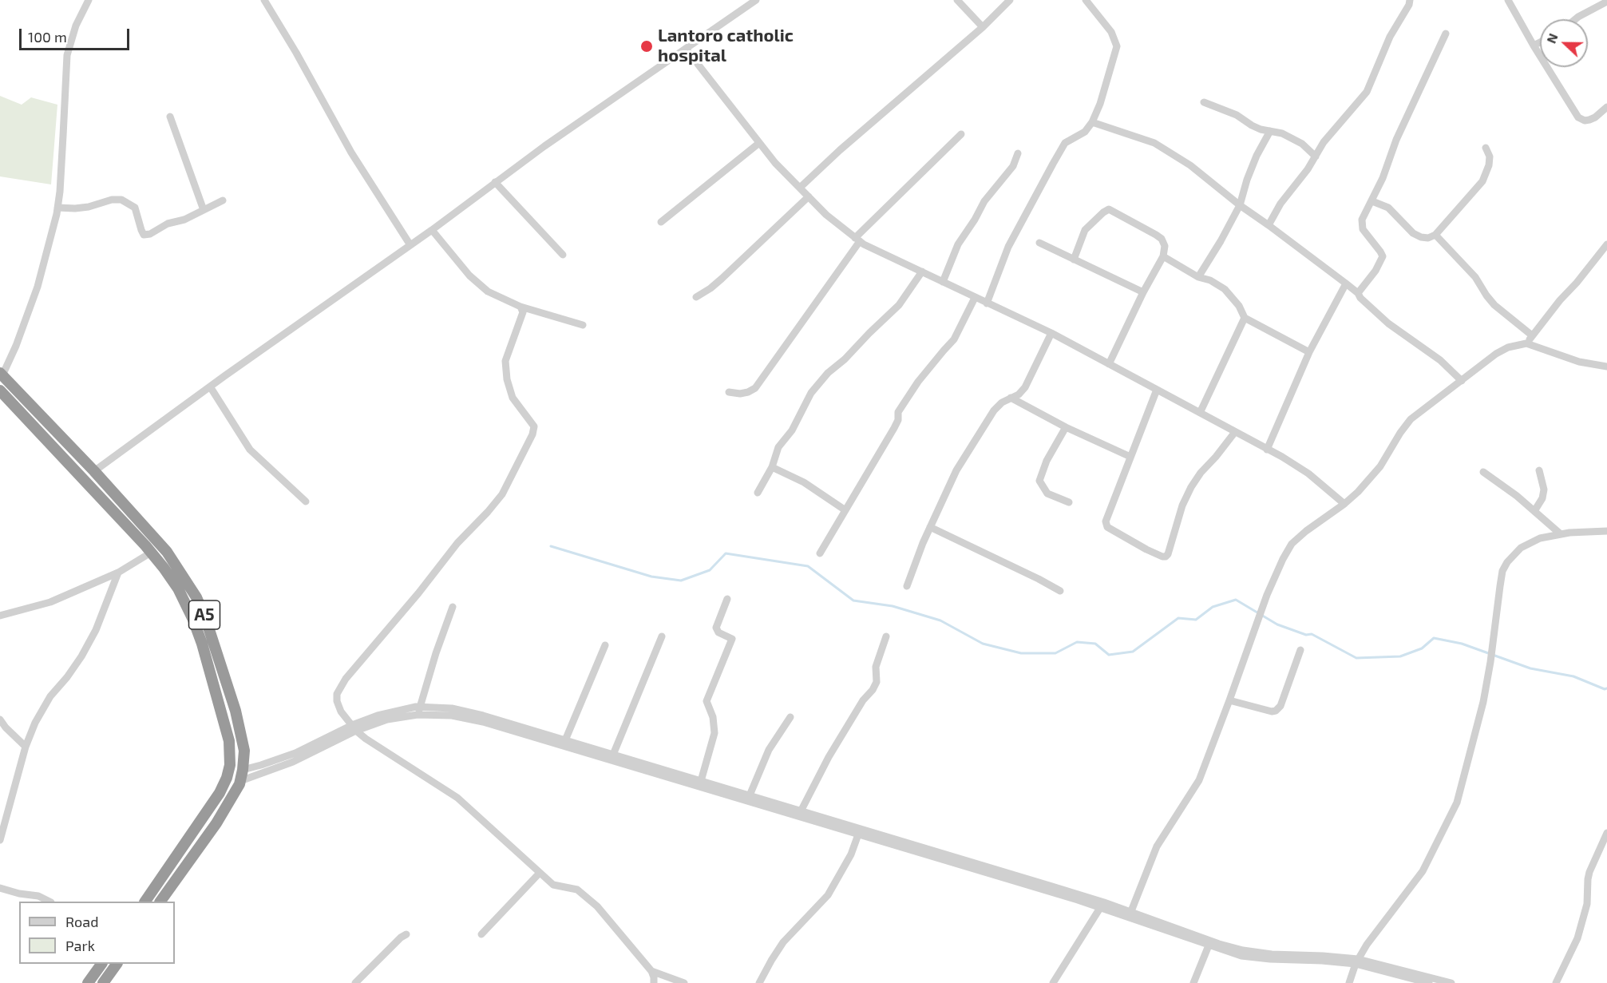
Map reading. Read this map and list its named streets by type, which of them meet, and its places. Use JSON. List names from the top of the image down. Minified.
{"streets":{"highway":["A5"]},"places":["Lantoro catholic hospital"],"legend":["Road","Park"],"scale_bar":"100 m","north":"left"}
